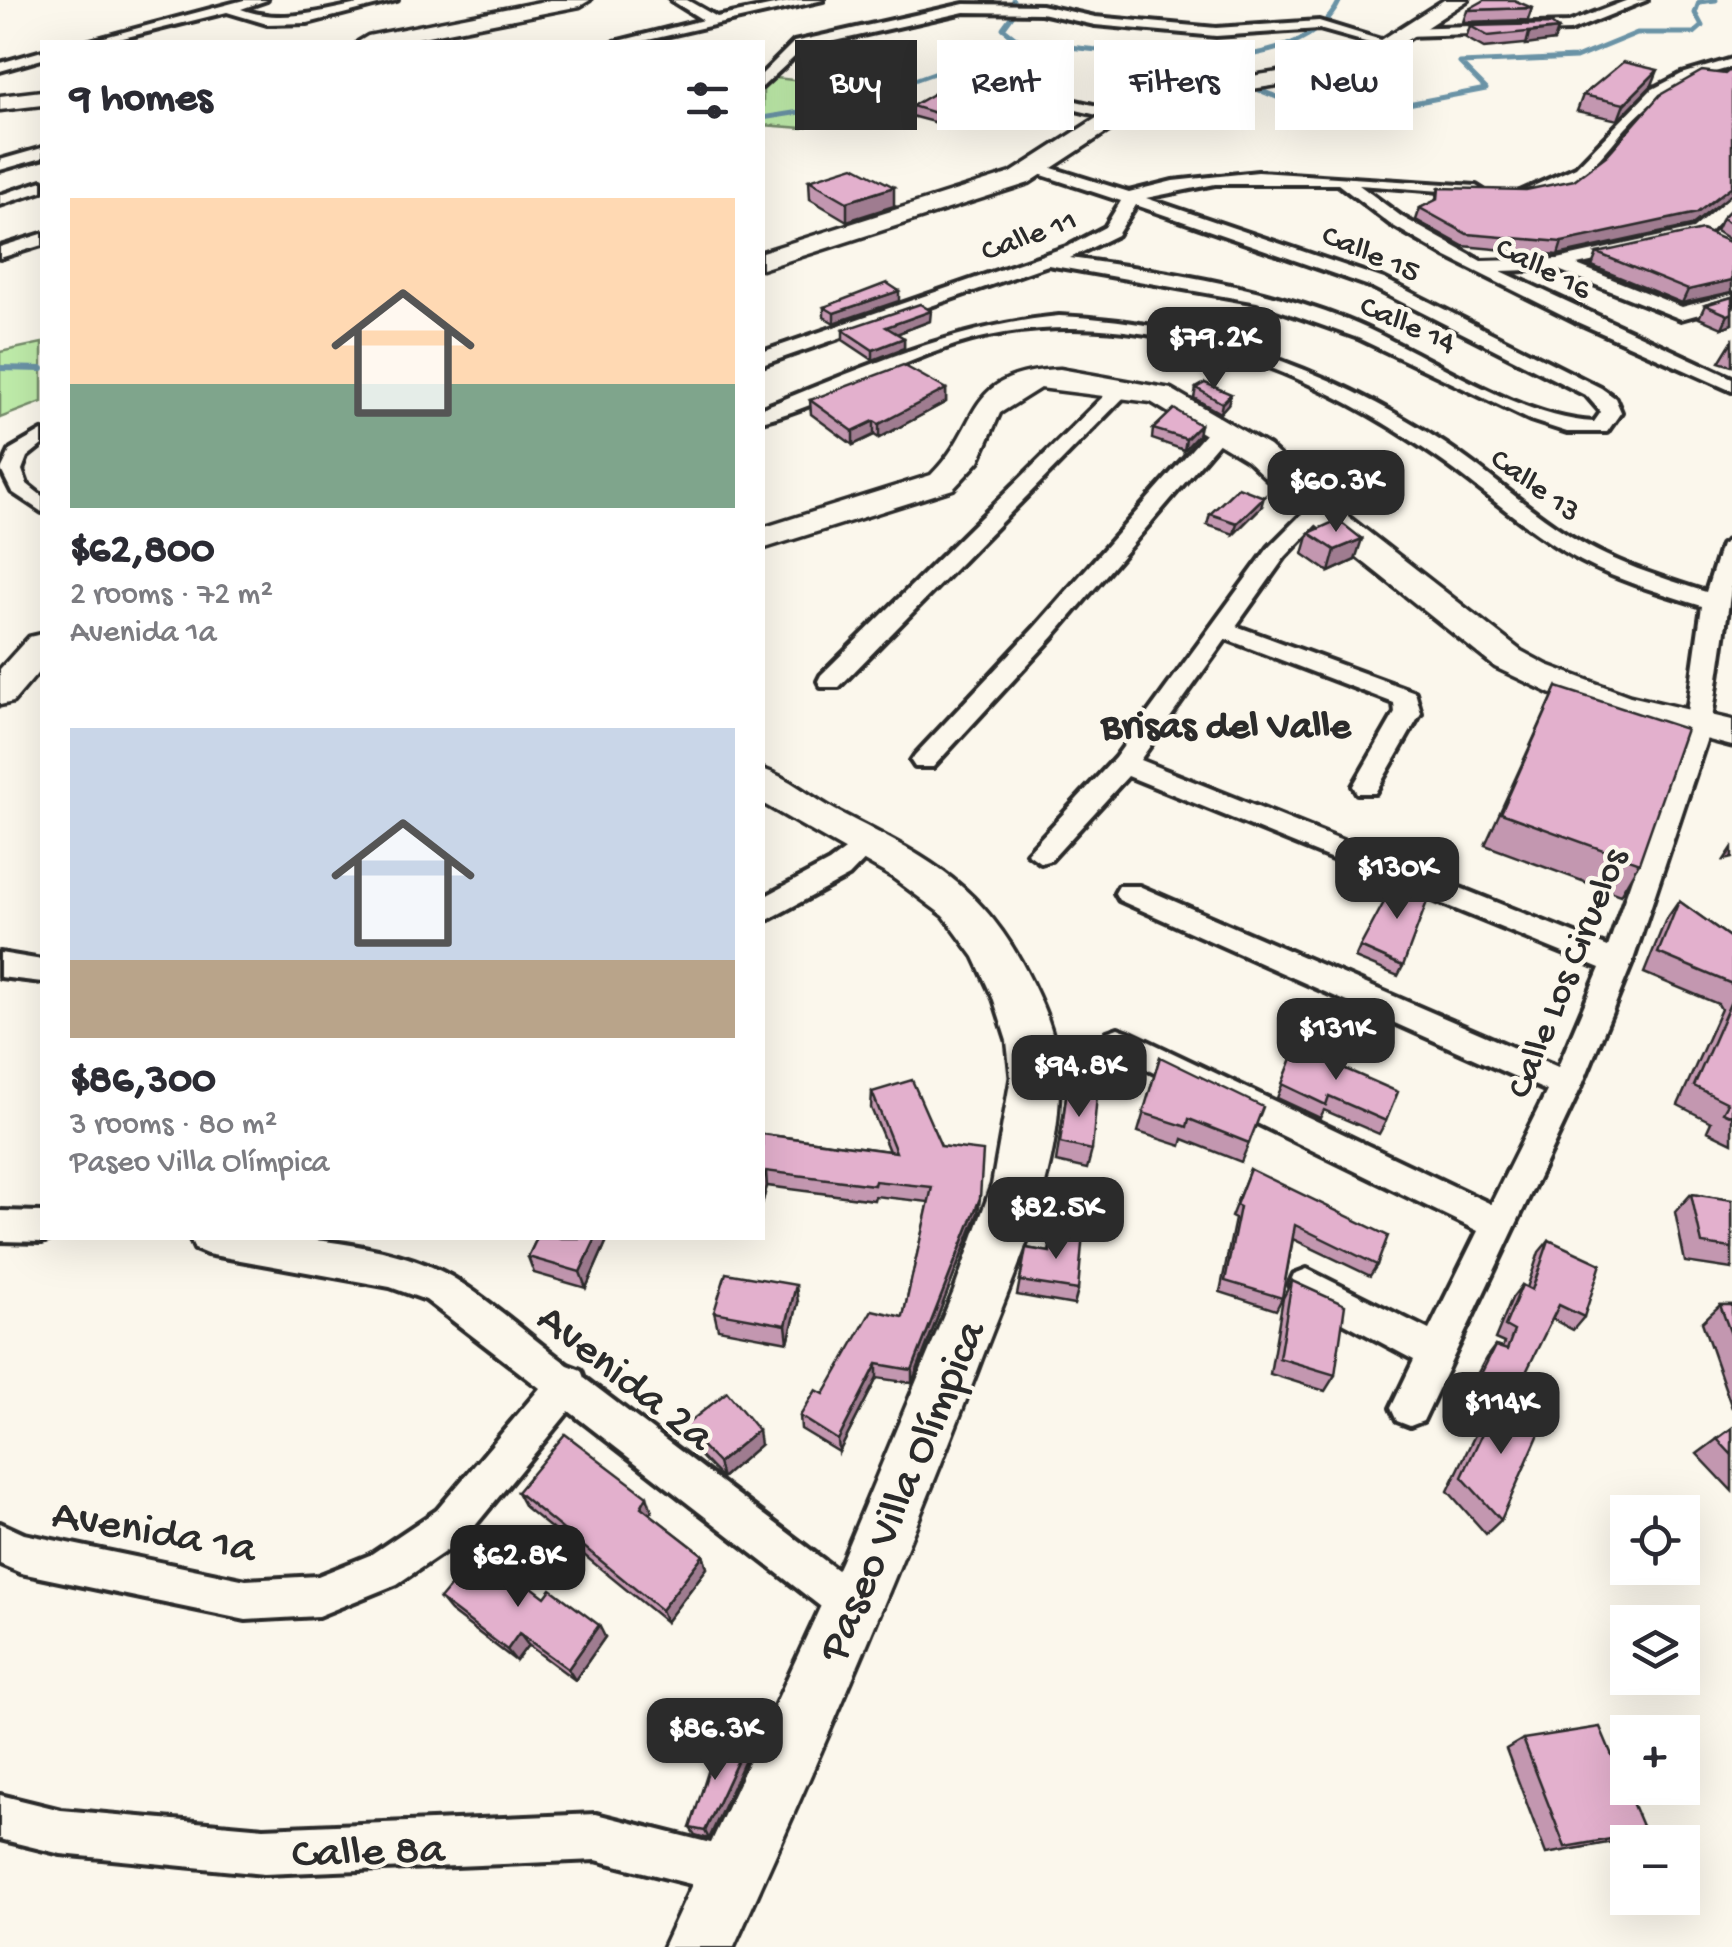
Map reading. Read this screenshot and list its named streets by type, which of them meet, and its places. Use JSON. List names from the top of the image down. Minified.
{"streets":{"main road":["Paseo Villa Olímpica"],"street":["Calle 11","Calle 15","Calle 16","Calle 14","Calle 13","Calle Los Ciruelos","Avenida 2a","Avenida 1a","Calle 8a"]},"crossings":[["Calle 11","Calle 15"],["Calle 11","Calle 14"],["Calle 15","Calle 14"],["Calle 13","Calle Los Ciruelos"],["Avenida 2a","Paseo Villa Olímpica"],["Avenida 2a","Avenida 1a"],["Paseo Villa Olímpica","Calle 8a"]],"districts":["Brisas del Valle"],"page":{"chip":["Buy","Rent","Filters","New"],"heading":"9 homes","list":[{"name":"$62,800","note":"2 rooms · 72 m² · Avenida 1a"},{"name":"$86,300","note":"3 rooms · 80 m² · Paseo Villa Olímpica"}],"price":["$79.2K","$60.3K","$130K","$131K","$94.8K","$82.5K","$114K","$62.8K","$86.3K"],"map_buttons":["+","−"]}}
